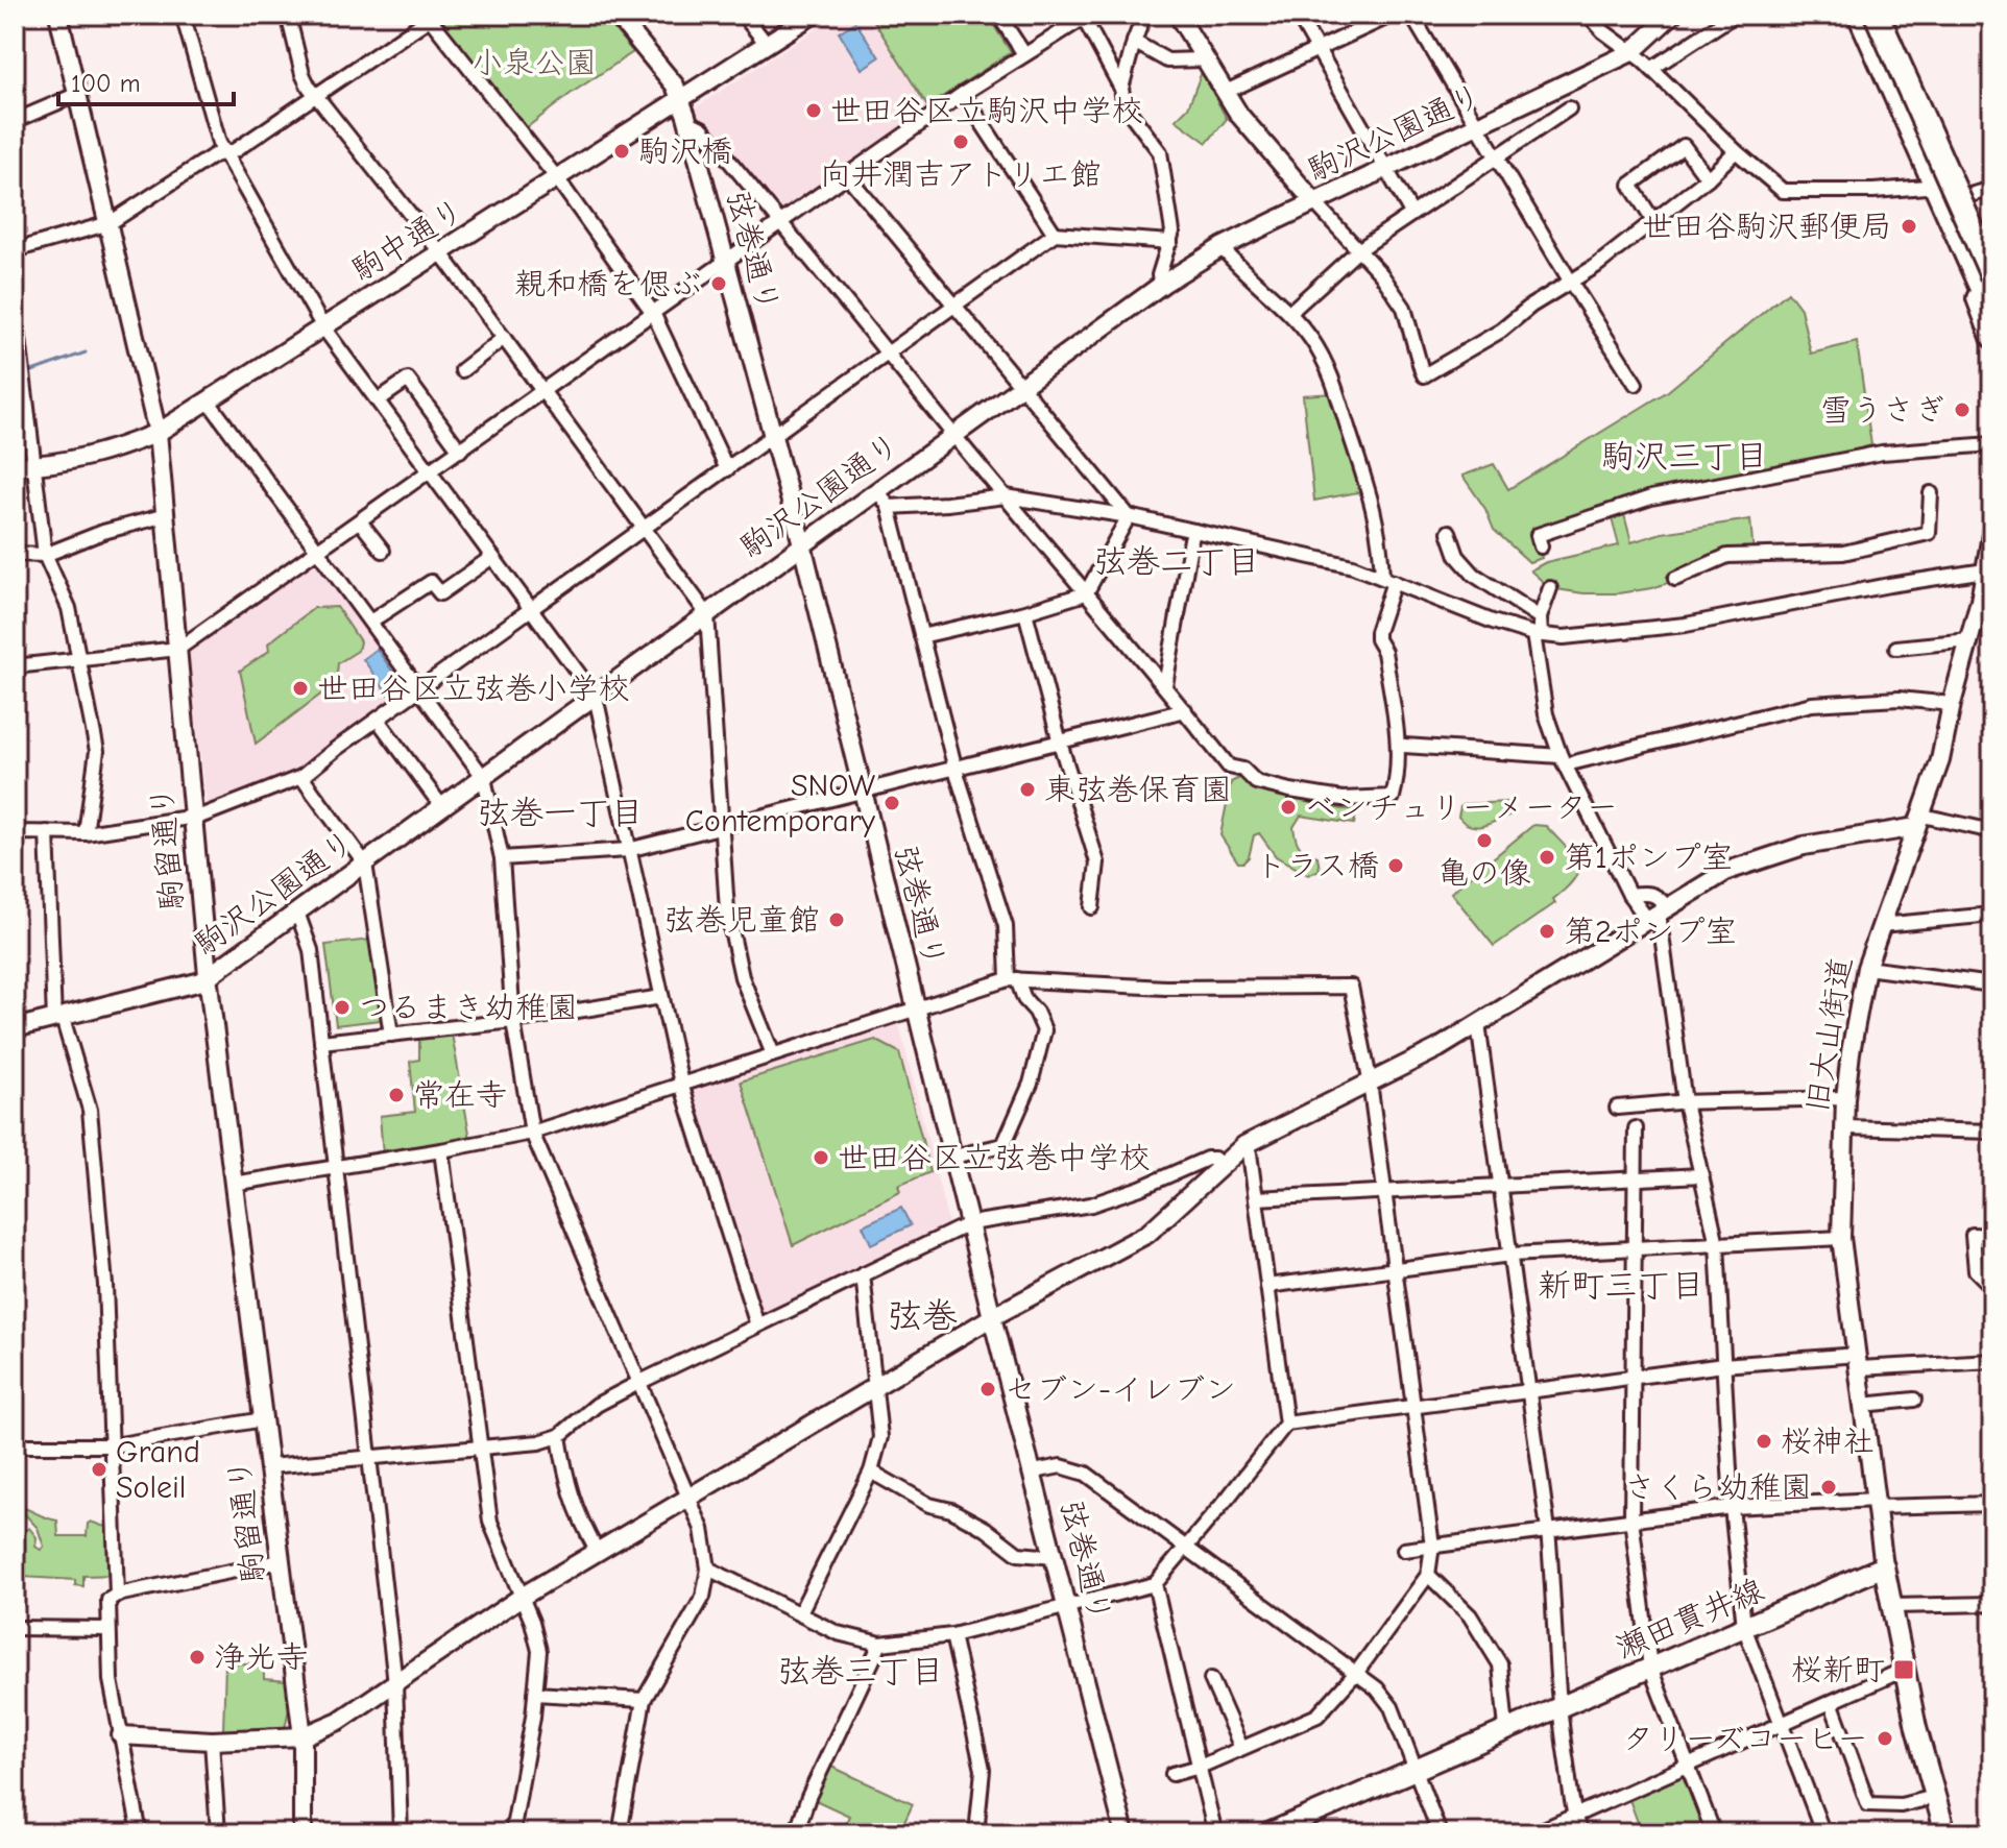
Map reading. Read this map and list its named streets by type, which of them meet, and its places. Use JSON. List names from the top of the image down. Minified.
{"streets":{"main road":["瀬田貫井線"],"street":["駒沢公園通り","駒中通り","弦巻通り","駒留通り","旧大山街道"]},"crossings":[["駒沢公園通り","弦巻通り"],["駒沢公園通り","駒留通り"],["駒中通り","弦巻通り"],["駒中通り","駒留通り"],["旧大山街道","瀬田貫井線"]],"districts":["駒沢三丁目","弦巻二丁目","弦巻一丁目","新町三丁目","弦巻","弦巻三丁目"],"parks":["小泉公園"],"places":{"other":["世田谷区立駒沢中学校","向井潤吉アトリエ館","駒沢橋","世田谷駒沢郵便局","親和橋を偲ぶ","雪うさぎ","世田谷区立弦巻小学校","東弦巻保育園","SNOW Contemporary","ベンチュリーメーター","亀の像","第1ポンプ室","トラス橋","弦巻児童館","第2ポンプ室","つるまき幼稚園","常在寺","世田谷区立弦巻中学校","セブン-イレブン","桜神社","Grand Soleil","さくら幼稚園","浄光寺","タリーズコーヒー"],"transit":["桜新町"]},"scale_bar":"100 m"}
